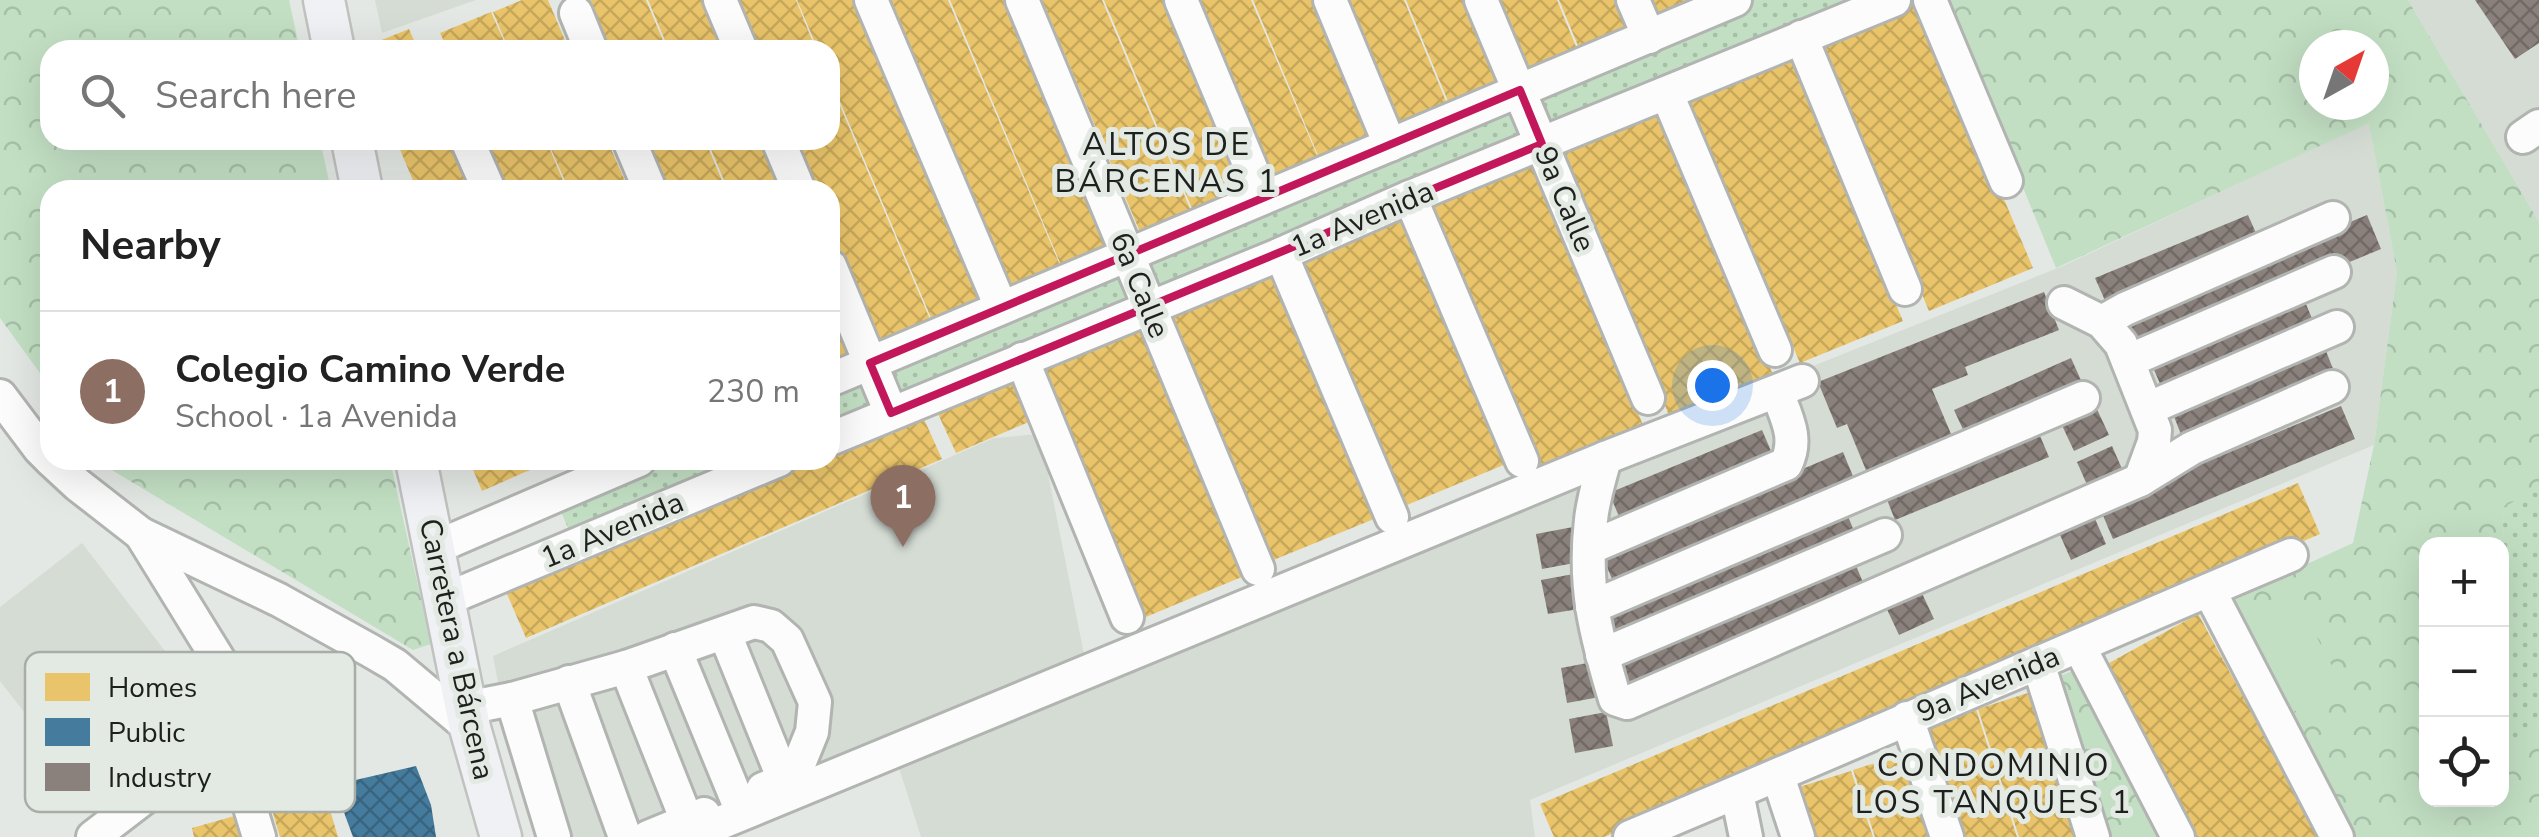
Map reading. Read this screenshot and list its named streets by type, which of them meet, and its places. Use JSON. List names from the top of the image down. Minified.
{"streets":{"main road":["Carretera a Bárcena"],"street":["9a Calle","1a Avenida","6a Calle","9a Avenida"]},"crossings":[["9a Calle","1a Avenida"],["1a Avenida","6a Calle"],["1a Avenida","Carretera a Bárcena"]],"districts":["ALTOS DE BÁRCENAS 1","CONDOMINIO LOS TANQUES 1"],"legend":["Homes","Public","Industry"],"north":"top right","page":{"search":"Search here","heading":"Nearby","list":[{"mark":"1","name":"Colegio Camino Verde","note":"School · 1a Avenida","value":"230 m"}],"pins":"1","map_buttons":["+","−"]}}
